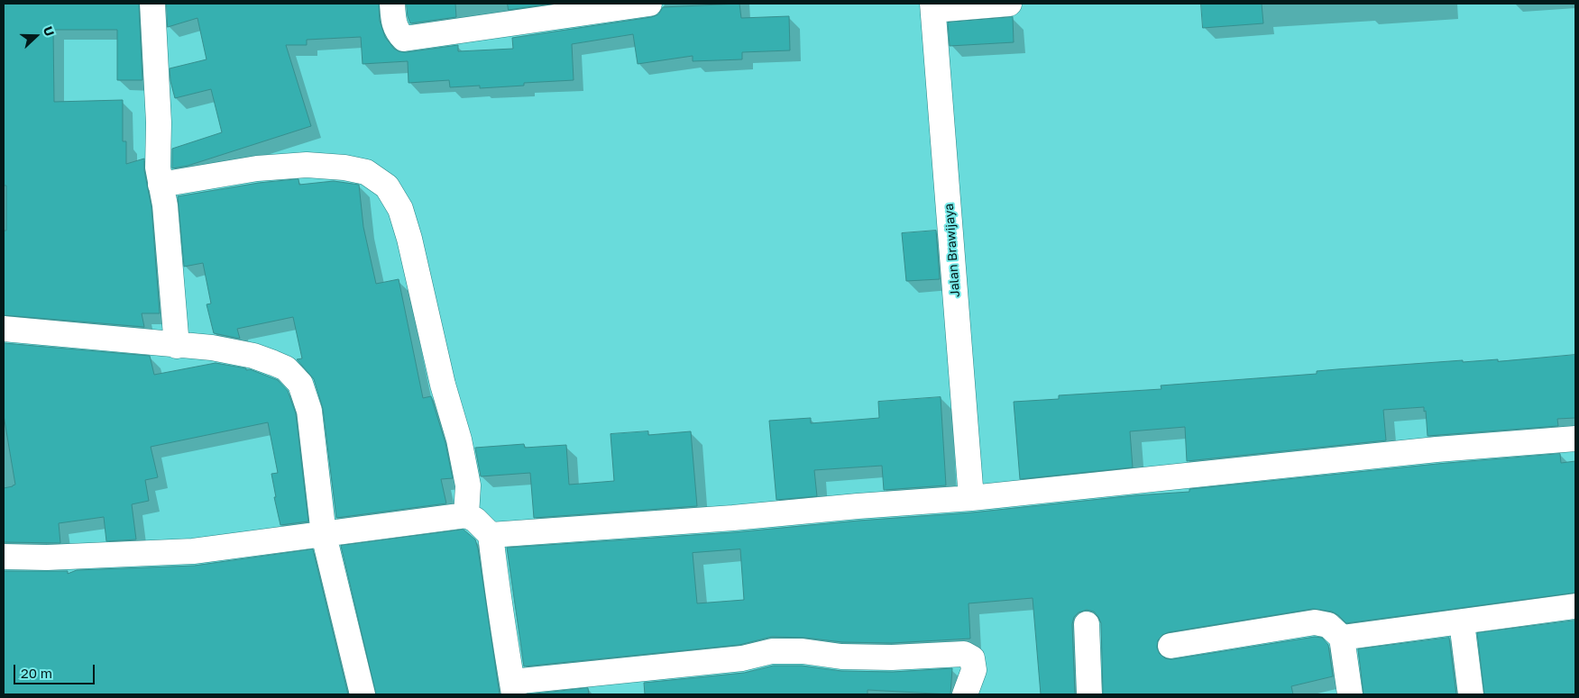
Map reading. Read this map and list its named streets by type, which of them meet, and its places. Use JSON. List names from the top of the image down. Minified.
{"streets":{"street":["Jalan Brawijaya"]},"scale_bar":"20 m","north":"right"}
